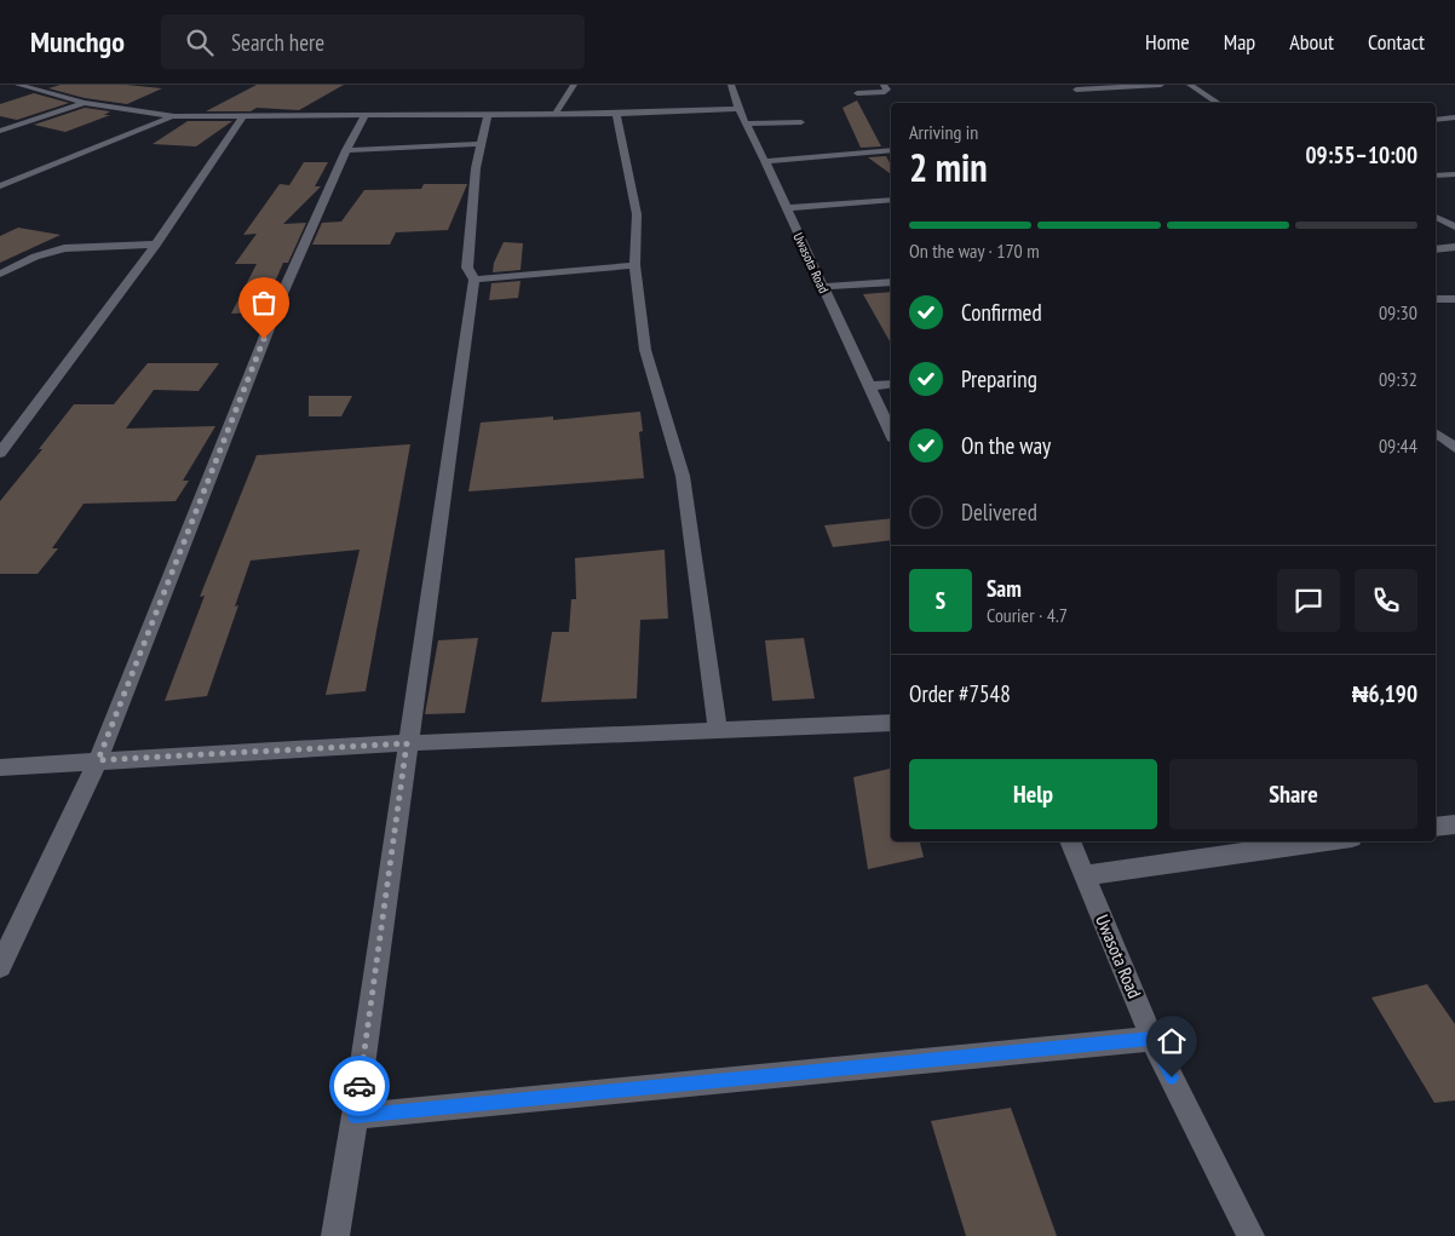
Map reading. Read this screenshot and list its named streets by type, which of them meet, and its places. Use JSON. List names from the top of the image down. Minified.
{"streets":{"street":["Uwasota Road"]},"page":{"header":"Munchgo","search":"Search here","nav":["Home","Map","About","Contact"],"heading":["2 min","Arriving in","09:55–10:00"],"panel":["Sam","Courier · 4.7","Order #7548","₦6,190"],"bar":"On the way · 170 m","list":[["Confirmed","09:30"],["Preparing","09:32"],["On the way","09:44"],"Delivered"],"round":"S","buttons":["Help","Share"]}}
